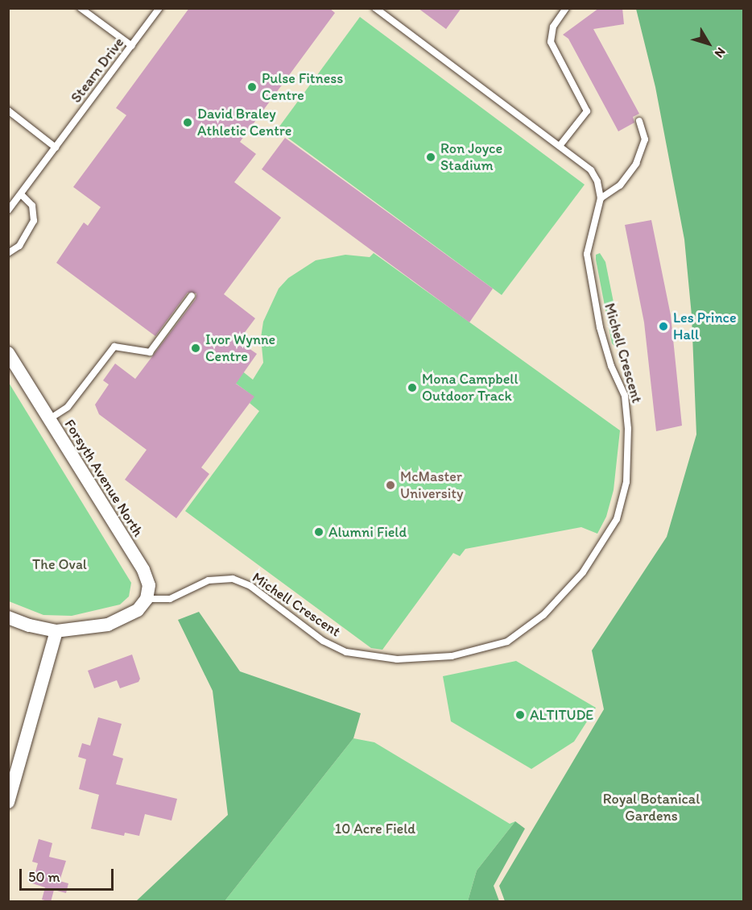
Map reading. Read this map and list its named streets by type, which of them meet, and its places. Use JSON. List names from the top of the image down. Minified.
{"streets":{"street":["Forsyth Avenue North"],"lane":["Stearn Drive","Michell Crescent"]},"crossings":[["Michell Crescent","Forsyth Avenue North"]],"parks":["The Oval","Royal Botanical Gardens","10 Acre Field"],"places":["Pulse Fitness Centre","David Braley Athletic Centre","Ron Joyce Stadium","Les Prince Hall","Ivor Wynne Centre","Mona Campbell Outdoor Track","McMaster University","Alumni Field","ALTITUDE"],"scale_bar":"50 m","north":"bottom right"}
